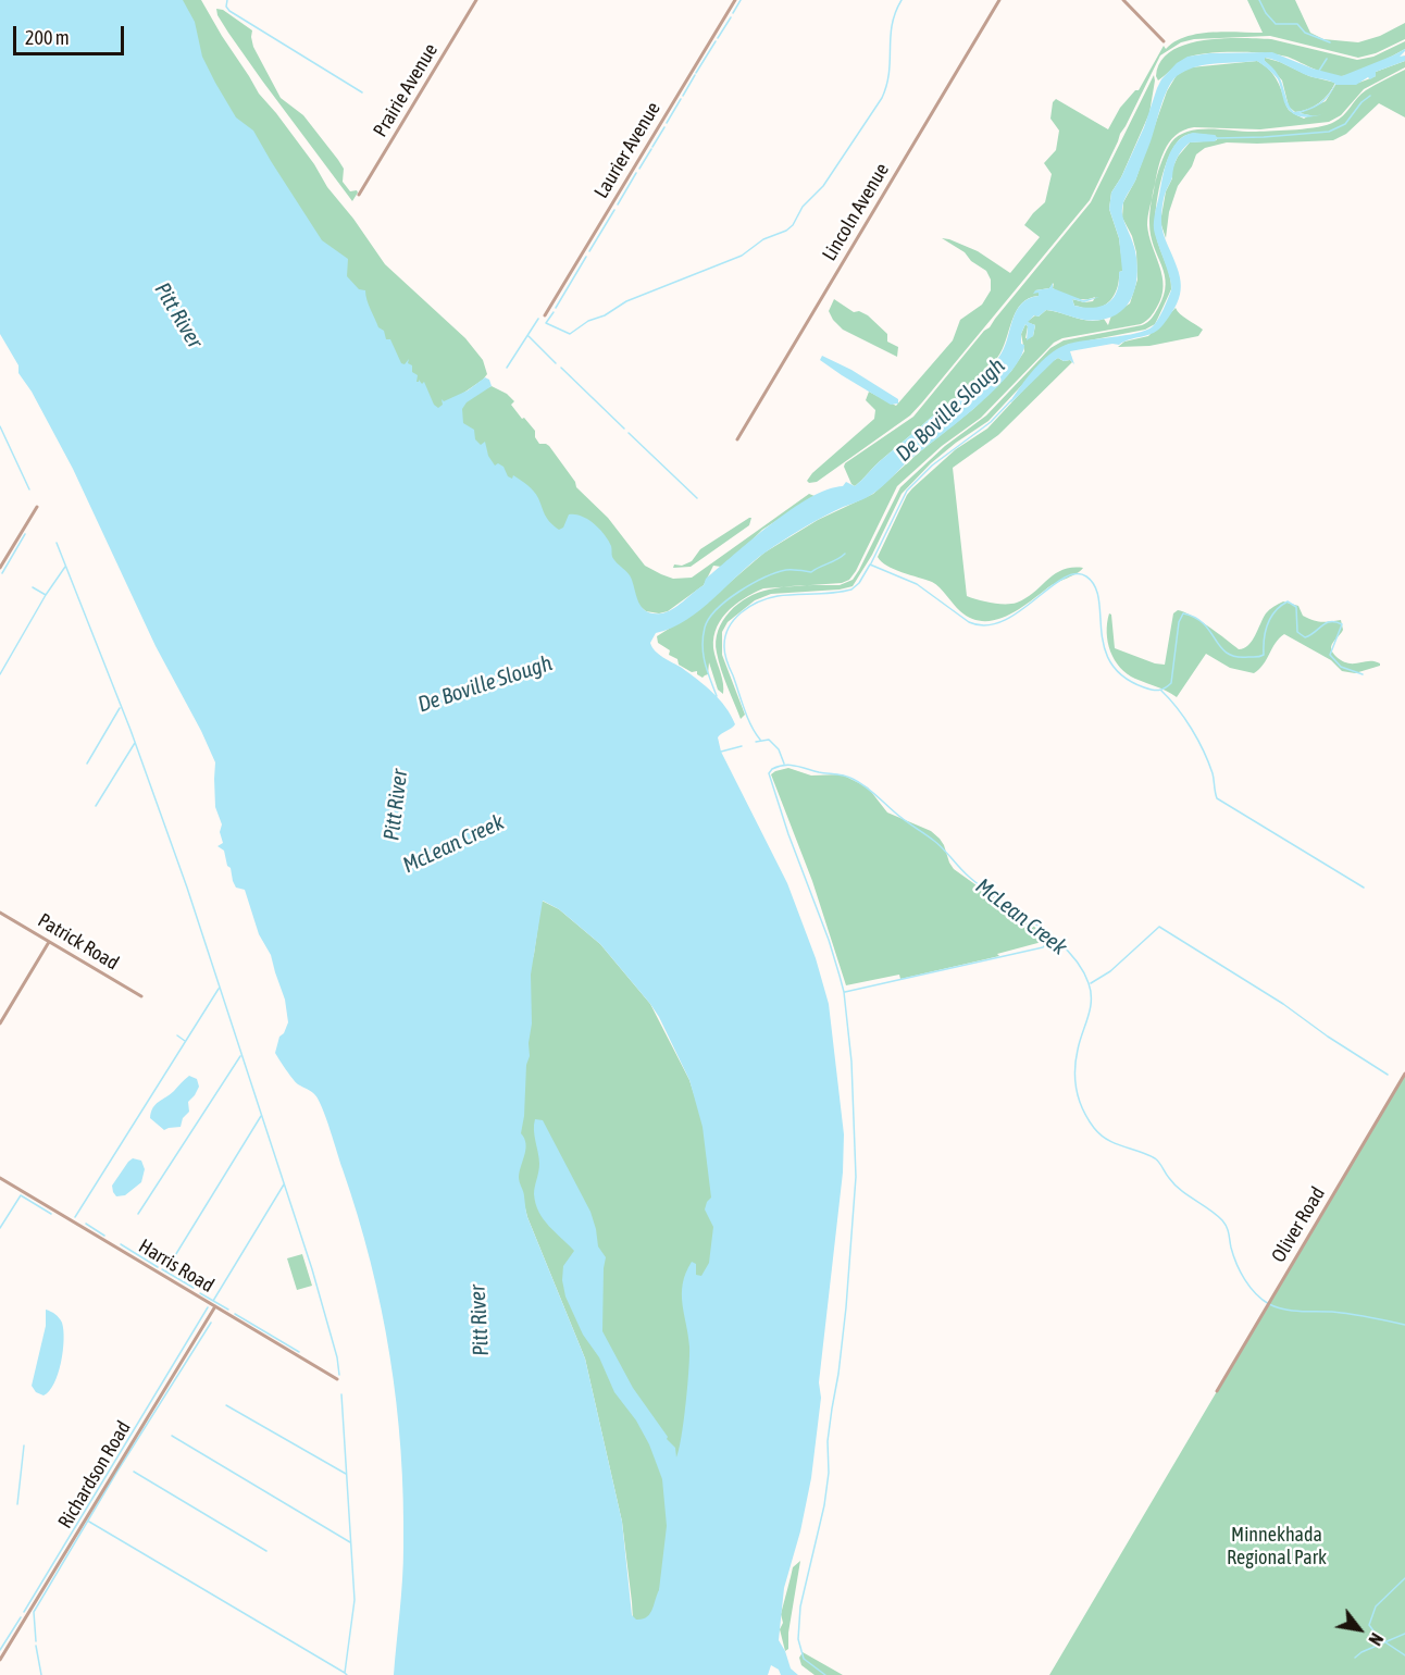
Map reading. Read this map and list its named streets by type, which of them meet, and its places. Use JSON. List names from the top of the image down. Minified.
{"streets":{"street":["Prairie Avenue","Laurier Avenue","Lincoln Avenue","Patrick Road","Oliver Road","Harris Road","Richardson Road"]},"crossings":[["Harris Road","Richardson Road"]],"water":["Pitt River","De Boville Slough","McLean Creek"],"parks":["Minnekhada Regional Park"],"scale_bar":"200 m","north":"bottom right"}
